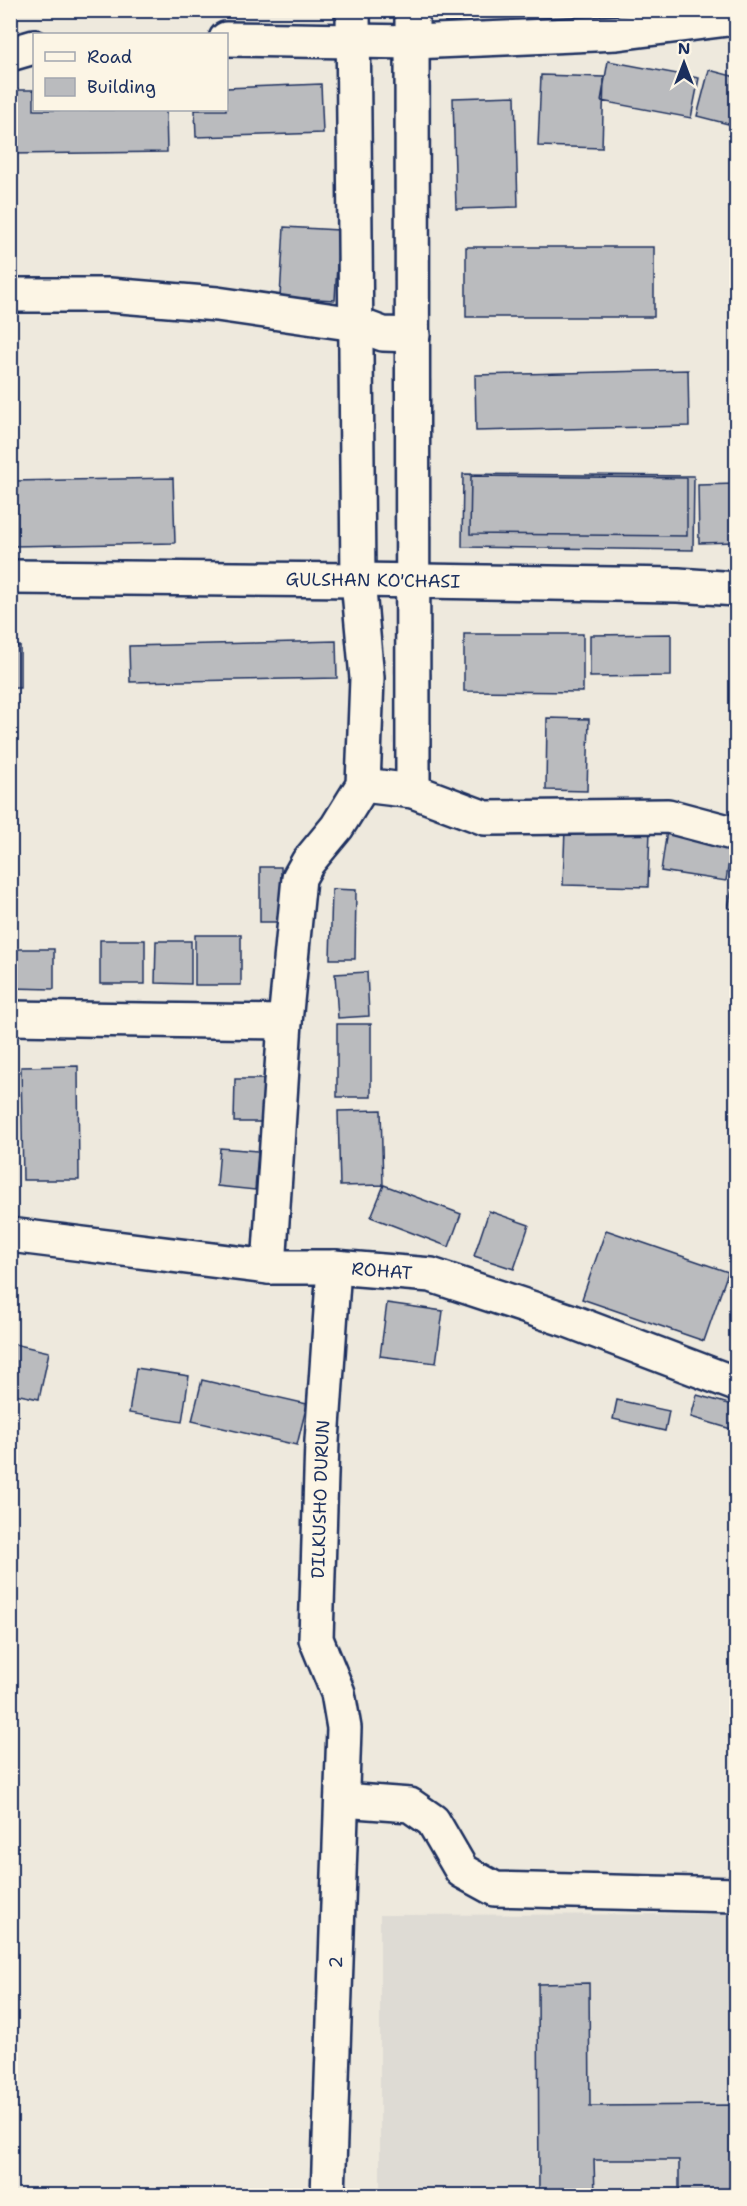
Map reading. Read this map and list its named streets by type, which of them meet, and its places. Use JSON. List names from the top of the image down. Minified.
{"streets":{"street":["GULSHAN KO'CHASI","ROHAT","DILKUSHO DURUN","2"]},"crossings":[["ROHAT","DILKUSHO DURUN"],["DILKUSHO DURUN","2"]],"legend":["Road","Building"],"north":"top"}
